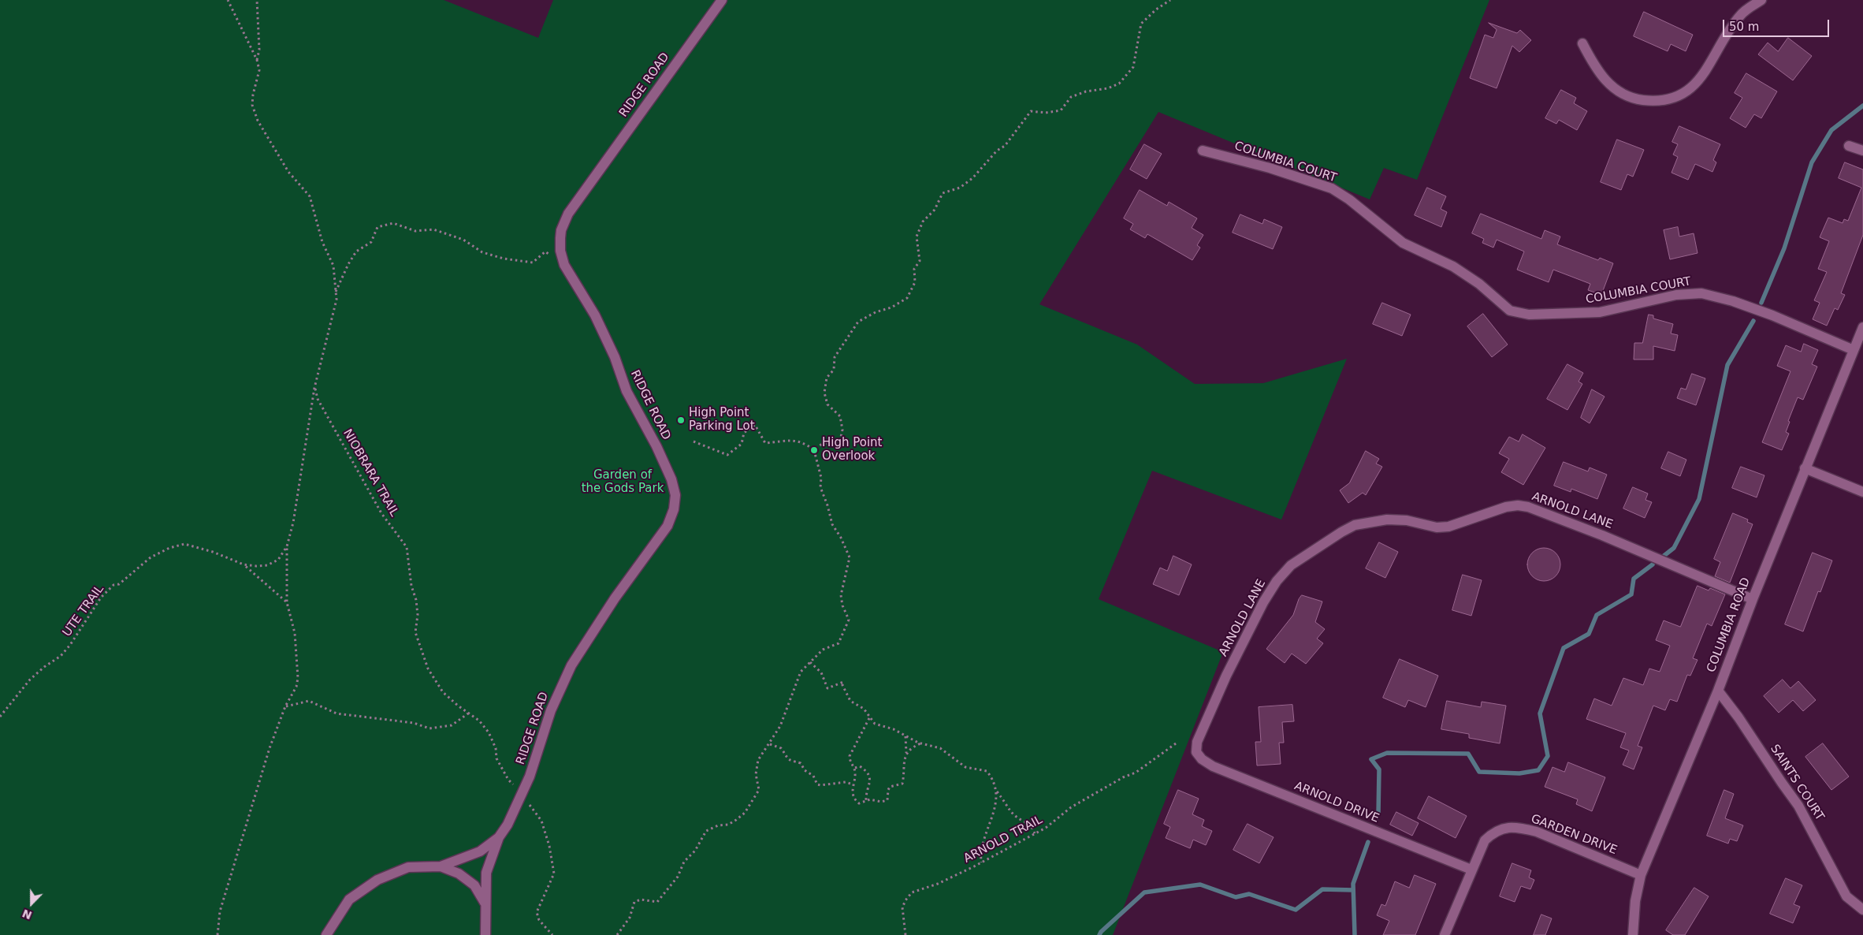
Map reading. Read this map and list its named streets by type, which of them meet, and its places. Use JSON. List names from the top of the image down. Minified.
{"streets":{"street":["RIDGE ROAD","COLUMBIA COURT","ARNOLD LANE","COLUMBIA ROAD","SAINTS COURT","ARNOLD DRIVE","GARDEN DRIVE"],"path":["NIOBRARA TRAIL","UTE TRAIL","ARNOLD TRAIL"]},"crossings":[["RIDGE ROAD","NIOBRARA TRAIL"],["COLUMBIA COURT","COLUMBIA ROAD"],["ARNOLD LANE","COLUMBIA ROAD"],["ARNOLD LANE","ARNOLD DRIVE"],["COLUMBIA ROAD","SAINTS COURT"],["COLUMBIA ROAD","GARDEN DRIVE"],["ARNOLD DRIVE","GARDEN DRIVE"]],"parks":["Garden of the Gods Park"],"places":["High Point Parking Lot","High Point Overlook"],"scale_bar":"50 m","north":"bottom"}
